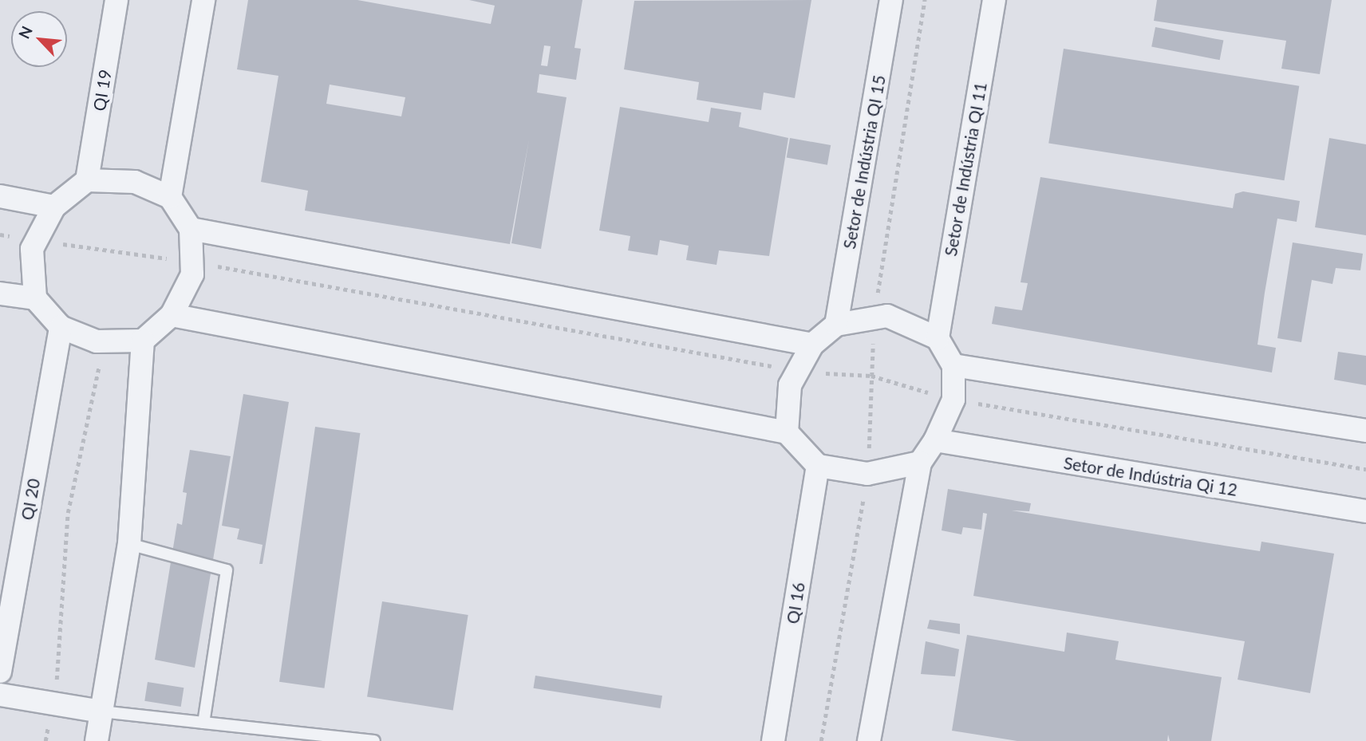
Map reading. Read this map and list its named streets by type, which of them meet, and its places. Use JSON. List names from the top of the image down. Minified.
{"streets":{"street":["QI 19","Setor de Indústria QI 15","Setor de Indústria QI 11","Setor de Indústria Qi 12","QI 20","QI 16"]},"north":"top left"}
